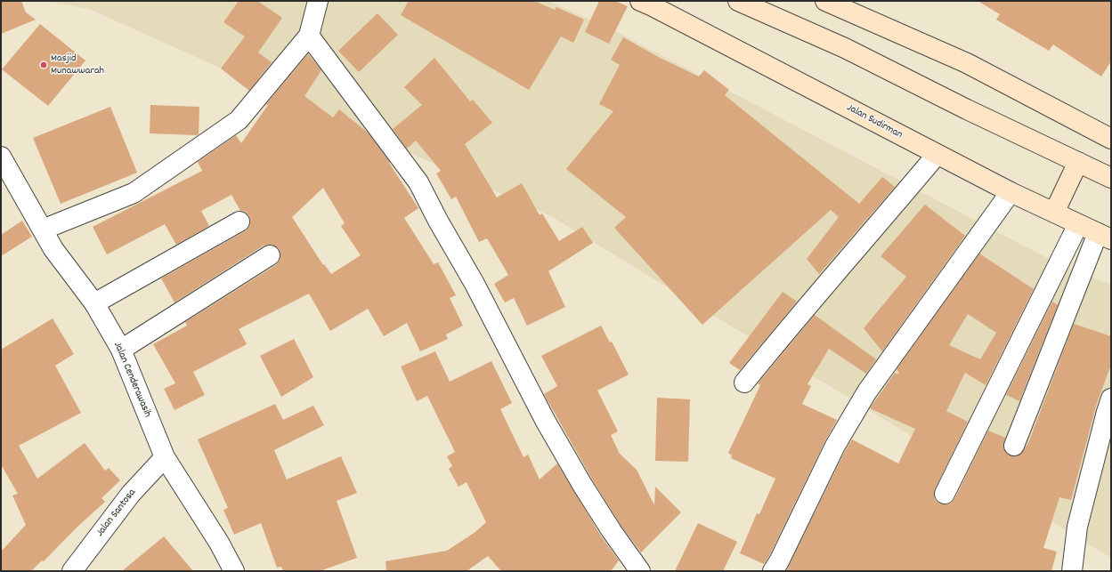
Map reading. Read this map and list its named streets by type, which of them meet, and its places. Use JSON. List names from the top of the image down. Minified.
{"streets":{"main road":["Jalan Sudirman"],"street":["Jalan Cenderawasih","Jalan Santosa"]},"crossings":[["Jalan Cenderawasih","Jalan Santosa"]],"places":["Masjid Munawwarah"]}
